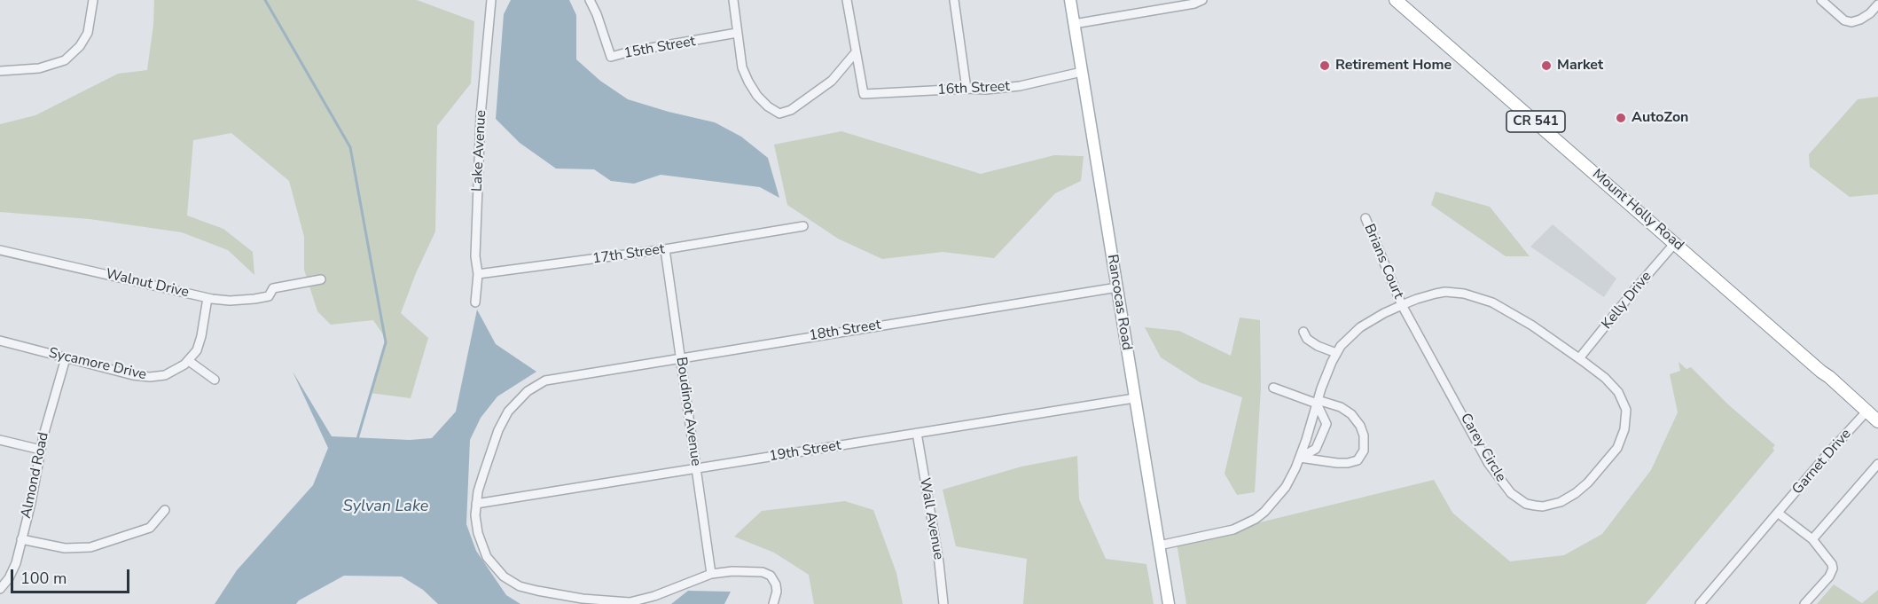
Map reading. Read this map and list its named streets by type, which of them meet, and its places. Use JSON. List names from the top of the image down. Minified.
{"streets":{"highway":["CR 541","Mount Holly Road"],"main road":["Rancocas Road"],"street":["15th Street","16th Street","Lake Avenue","17th Street","Brians Court","Walnut Drive","Kelly Drive","18th Street","Sycamore Drive","Boudinot Avenue","Carey Circle","19th Street","Garnet Drive","Almond Road","Wall Avenue"]},"crossings":[["16th Street","Rancocas Road"],["Lake Avenue","17th Street"],["Mount Holly Road","Kelly Drive"],["Mount Holly Road","Garnet Drive"],["17th Street","Boudinot Avenue"],["Brians Court","Carey Circle"],["Walnut Drive","Sycamore Drive"],["Kelly Drive","Carey Circle"],["Rancocas Road","18th Street"],["Rancocas Road","Carey Circle"],["Rancocas Road","19th Street"],["18th Street","Boudinot Avenue"],["18th Street","19th Street"],["Sycamore Drive","Almond Road"],["Boudinot Avenue","19th Street"],["19th Street","Wall Avenue"]],"water":["Sylvan Lake"],"places":["Retirement Home","Market","AutoZon"],"scale_bar":"100 m"}
